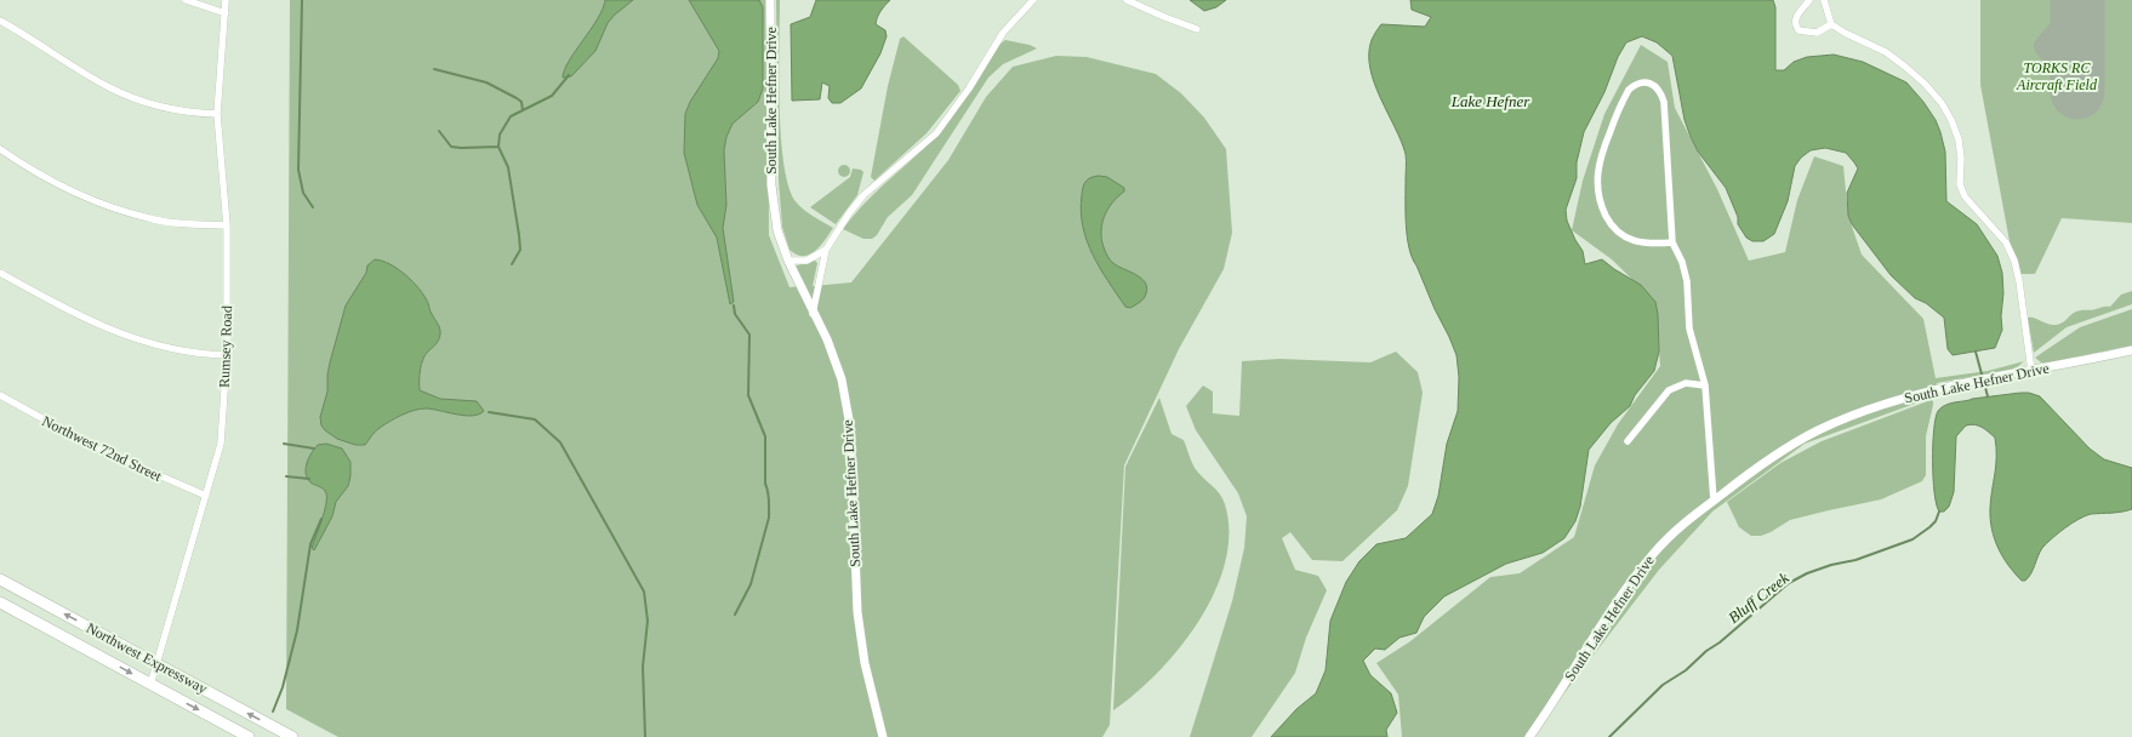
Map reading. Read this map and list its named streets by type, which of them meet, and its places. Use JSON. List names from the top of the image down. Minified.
{"streets":{"highway":["Northwest Expressway"],"street":["South Lake Hefner Drive","Rumsey Road","Northwest 72nd Street"]},"crossings":[["Rumsey Road","Northwest 72nd Street"],["Rumsey Road","Northwest Expressway"]],"water":["Lake Hefner","Bluff Creek"],"parks":["TORKS RC Aircraft Field"]}
